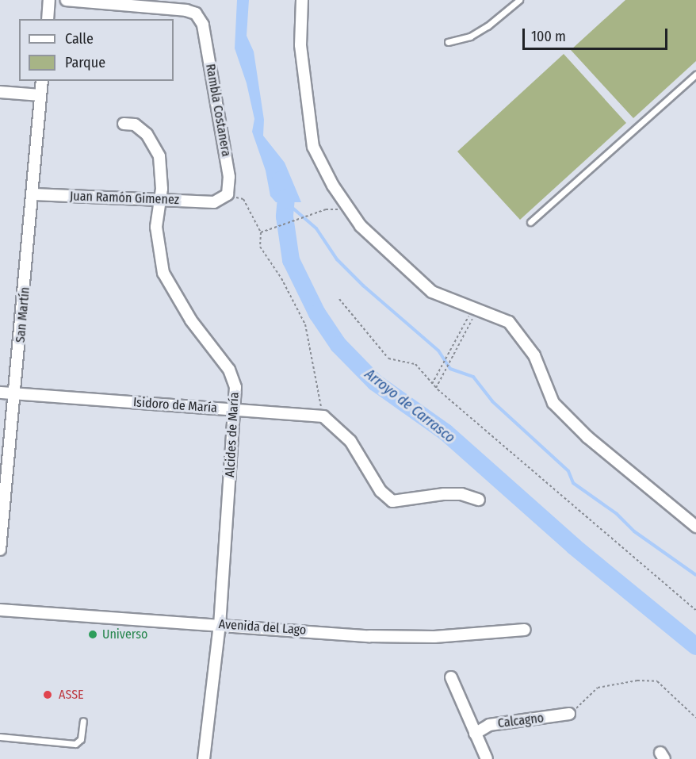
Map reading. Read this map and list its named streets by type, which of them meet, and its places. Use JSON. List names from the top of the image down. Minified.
{"streets":{"street":["Rambla Costanera","Juan Ramón Gimenez","San Martín","Isidoro de María","Alcides de María","Avenida del Lago","Calcagno"]},"crossings":[["Rambla Costanera","Juan Ramón Gimenez"],["Juan Ramón Gimenez","San Martín"],["Juan Ramón Gimenez","Alcides de María"],["San Martín","Isidoro de María"],["Isidoro de María","Alcides de María"],["Alcides de María","Avenida del Lago"]],"water":["Arroyo de Carrasco"],"places":["Universo","ASSE"],"legend":["Calle","Parque"],"scale_bar":"100 m"}
